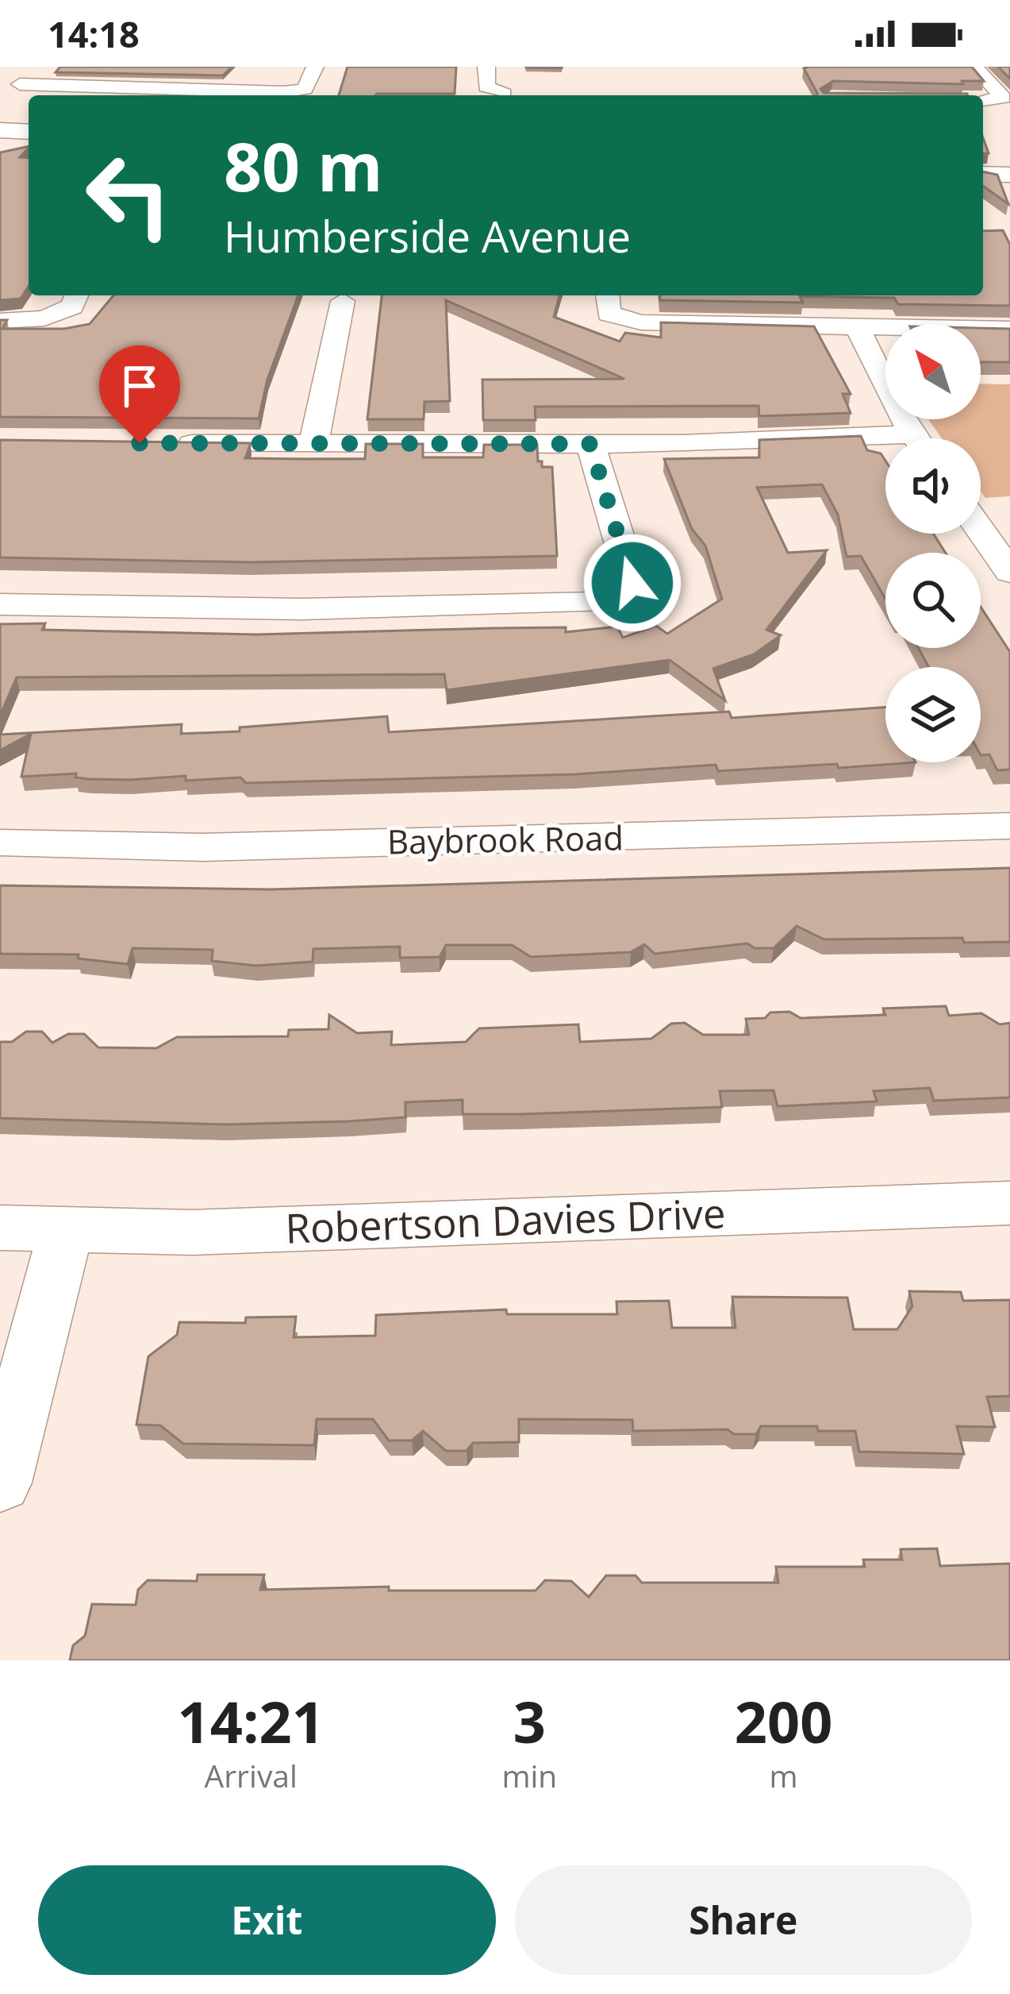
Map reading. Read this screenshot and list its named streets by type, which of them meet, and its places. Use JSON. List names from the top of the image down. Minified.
{"streets":{"street":["Baybrook Road","Robertson Davies Drive"]},"north":"top left","page":{"status":"14:18","turn":["80 m","Humberside Avenue"],"eta":["14:21","Arrival","3","min","200","m"],"buttons":["Exit","Share"]}}
